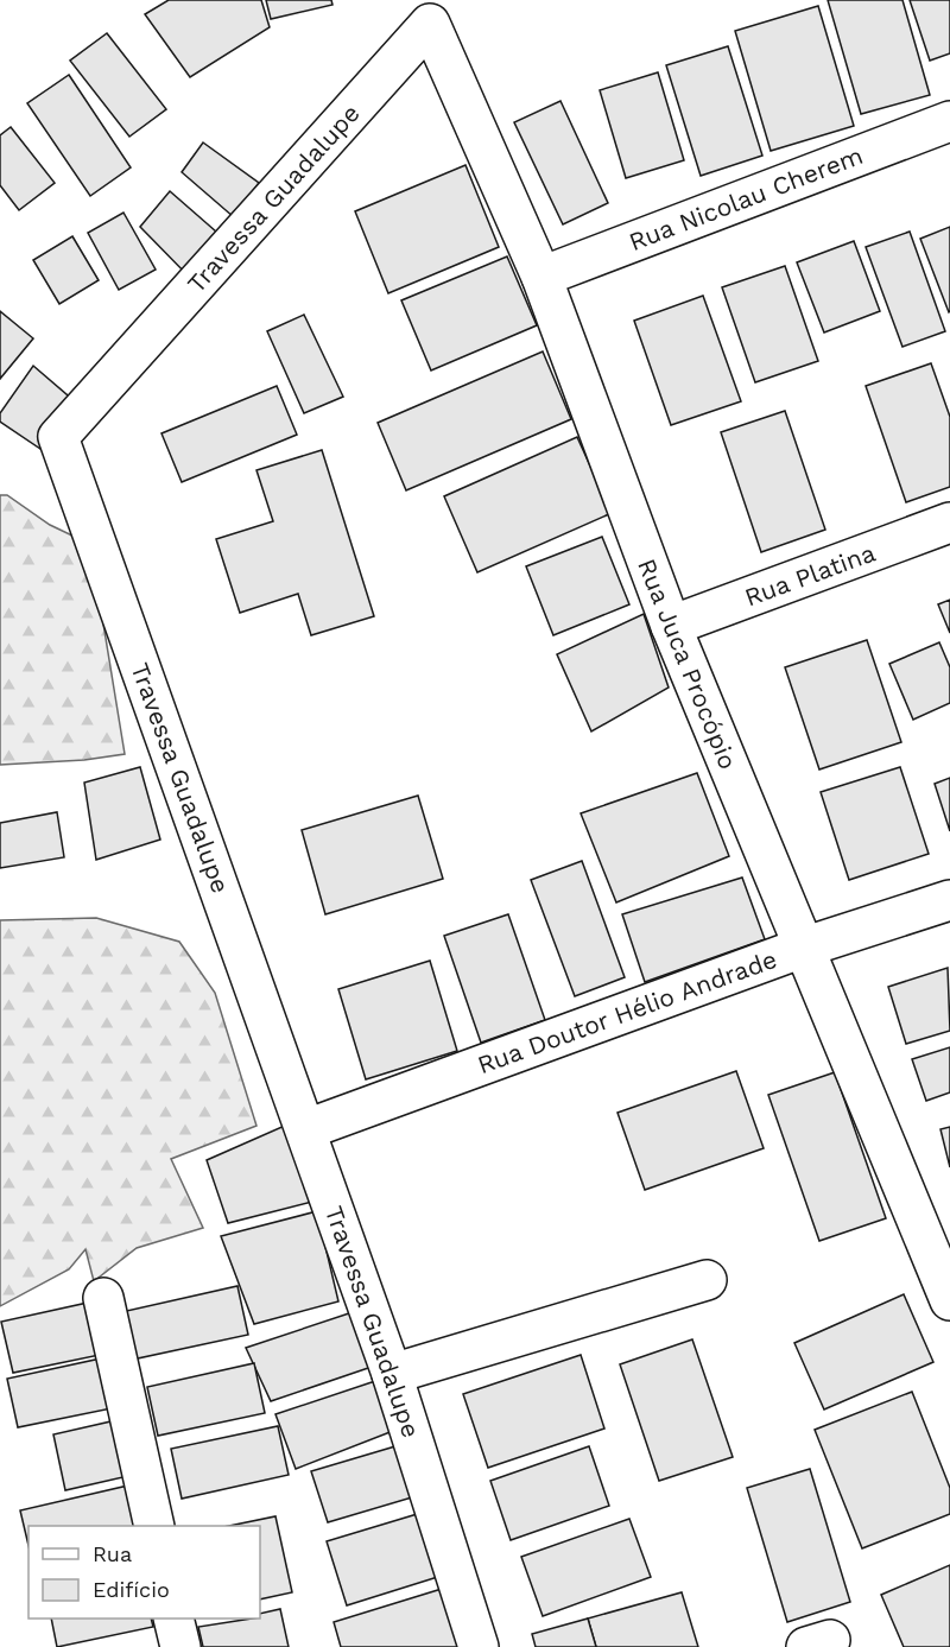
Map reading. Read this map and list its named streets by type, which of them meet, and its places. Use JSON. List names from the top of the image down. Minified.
{"streets":{"street":["Travessa Guadalupe","Rua Nicolau Cherem","Rua Platina","Rua Juca Procópio","Rua Doutor Hélio Andrade"]},"crossings":[["Travessa Guadalupe","Rua Juca Procópio"],["Travessa Guadalupe","Rua Doutor Hélio Andrade"],["Rua Nicolau Cherem","Rua Juca Procópio"],["Rua Platina","Rua Juca Procópio"],["Rua Juca Procópio","Rua Doutor Hélio Andrade"]],"legend":["Rua","Edifício"]}
